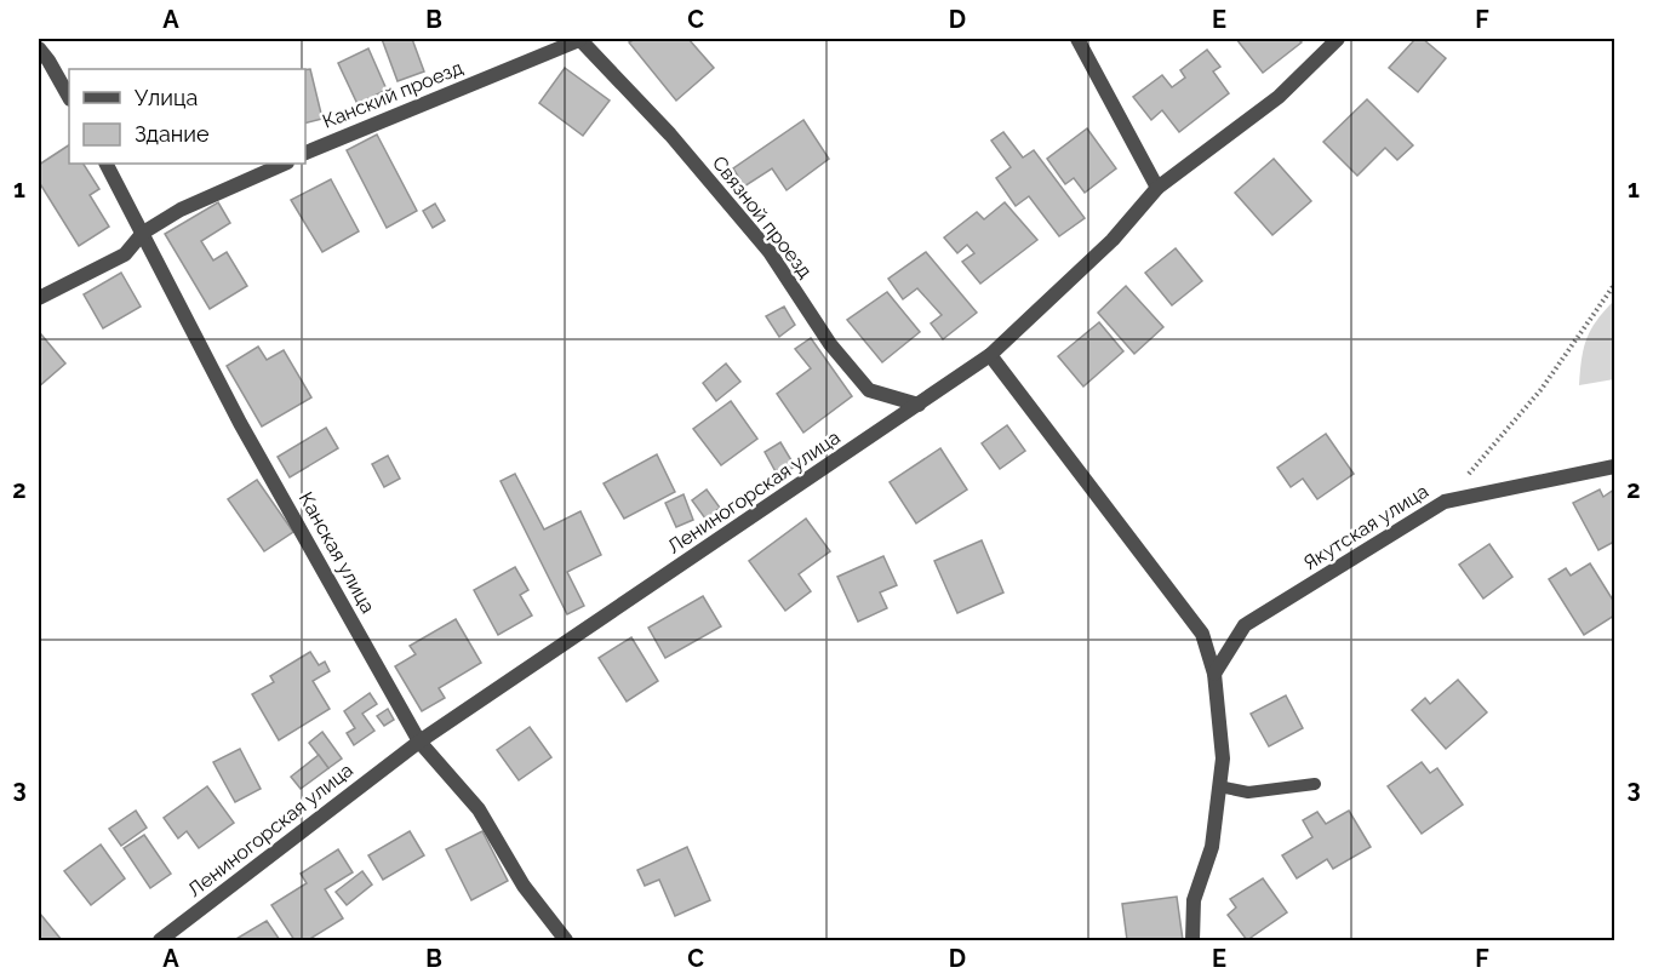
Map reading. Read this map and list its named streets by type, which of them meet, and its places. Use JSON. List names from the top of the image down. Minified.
{"streets":{"street":["Канский проезд","Связной проезд","Лениногорская улица","Якутская улица","Канская улица"]},"crossings":[["Канский проезд","Связной проезд"],["Связной проезд","Лениногорская улица"],["Лениногорская улица","Канская улица"]],"legend":["Улица","Здание"],"grid":{"columns":["A","B","C","D","E","F"],"rows":["1","2","3"]}}
